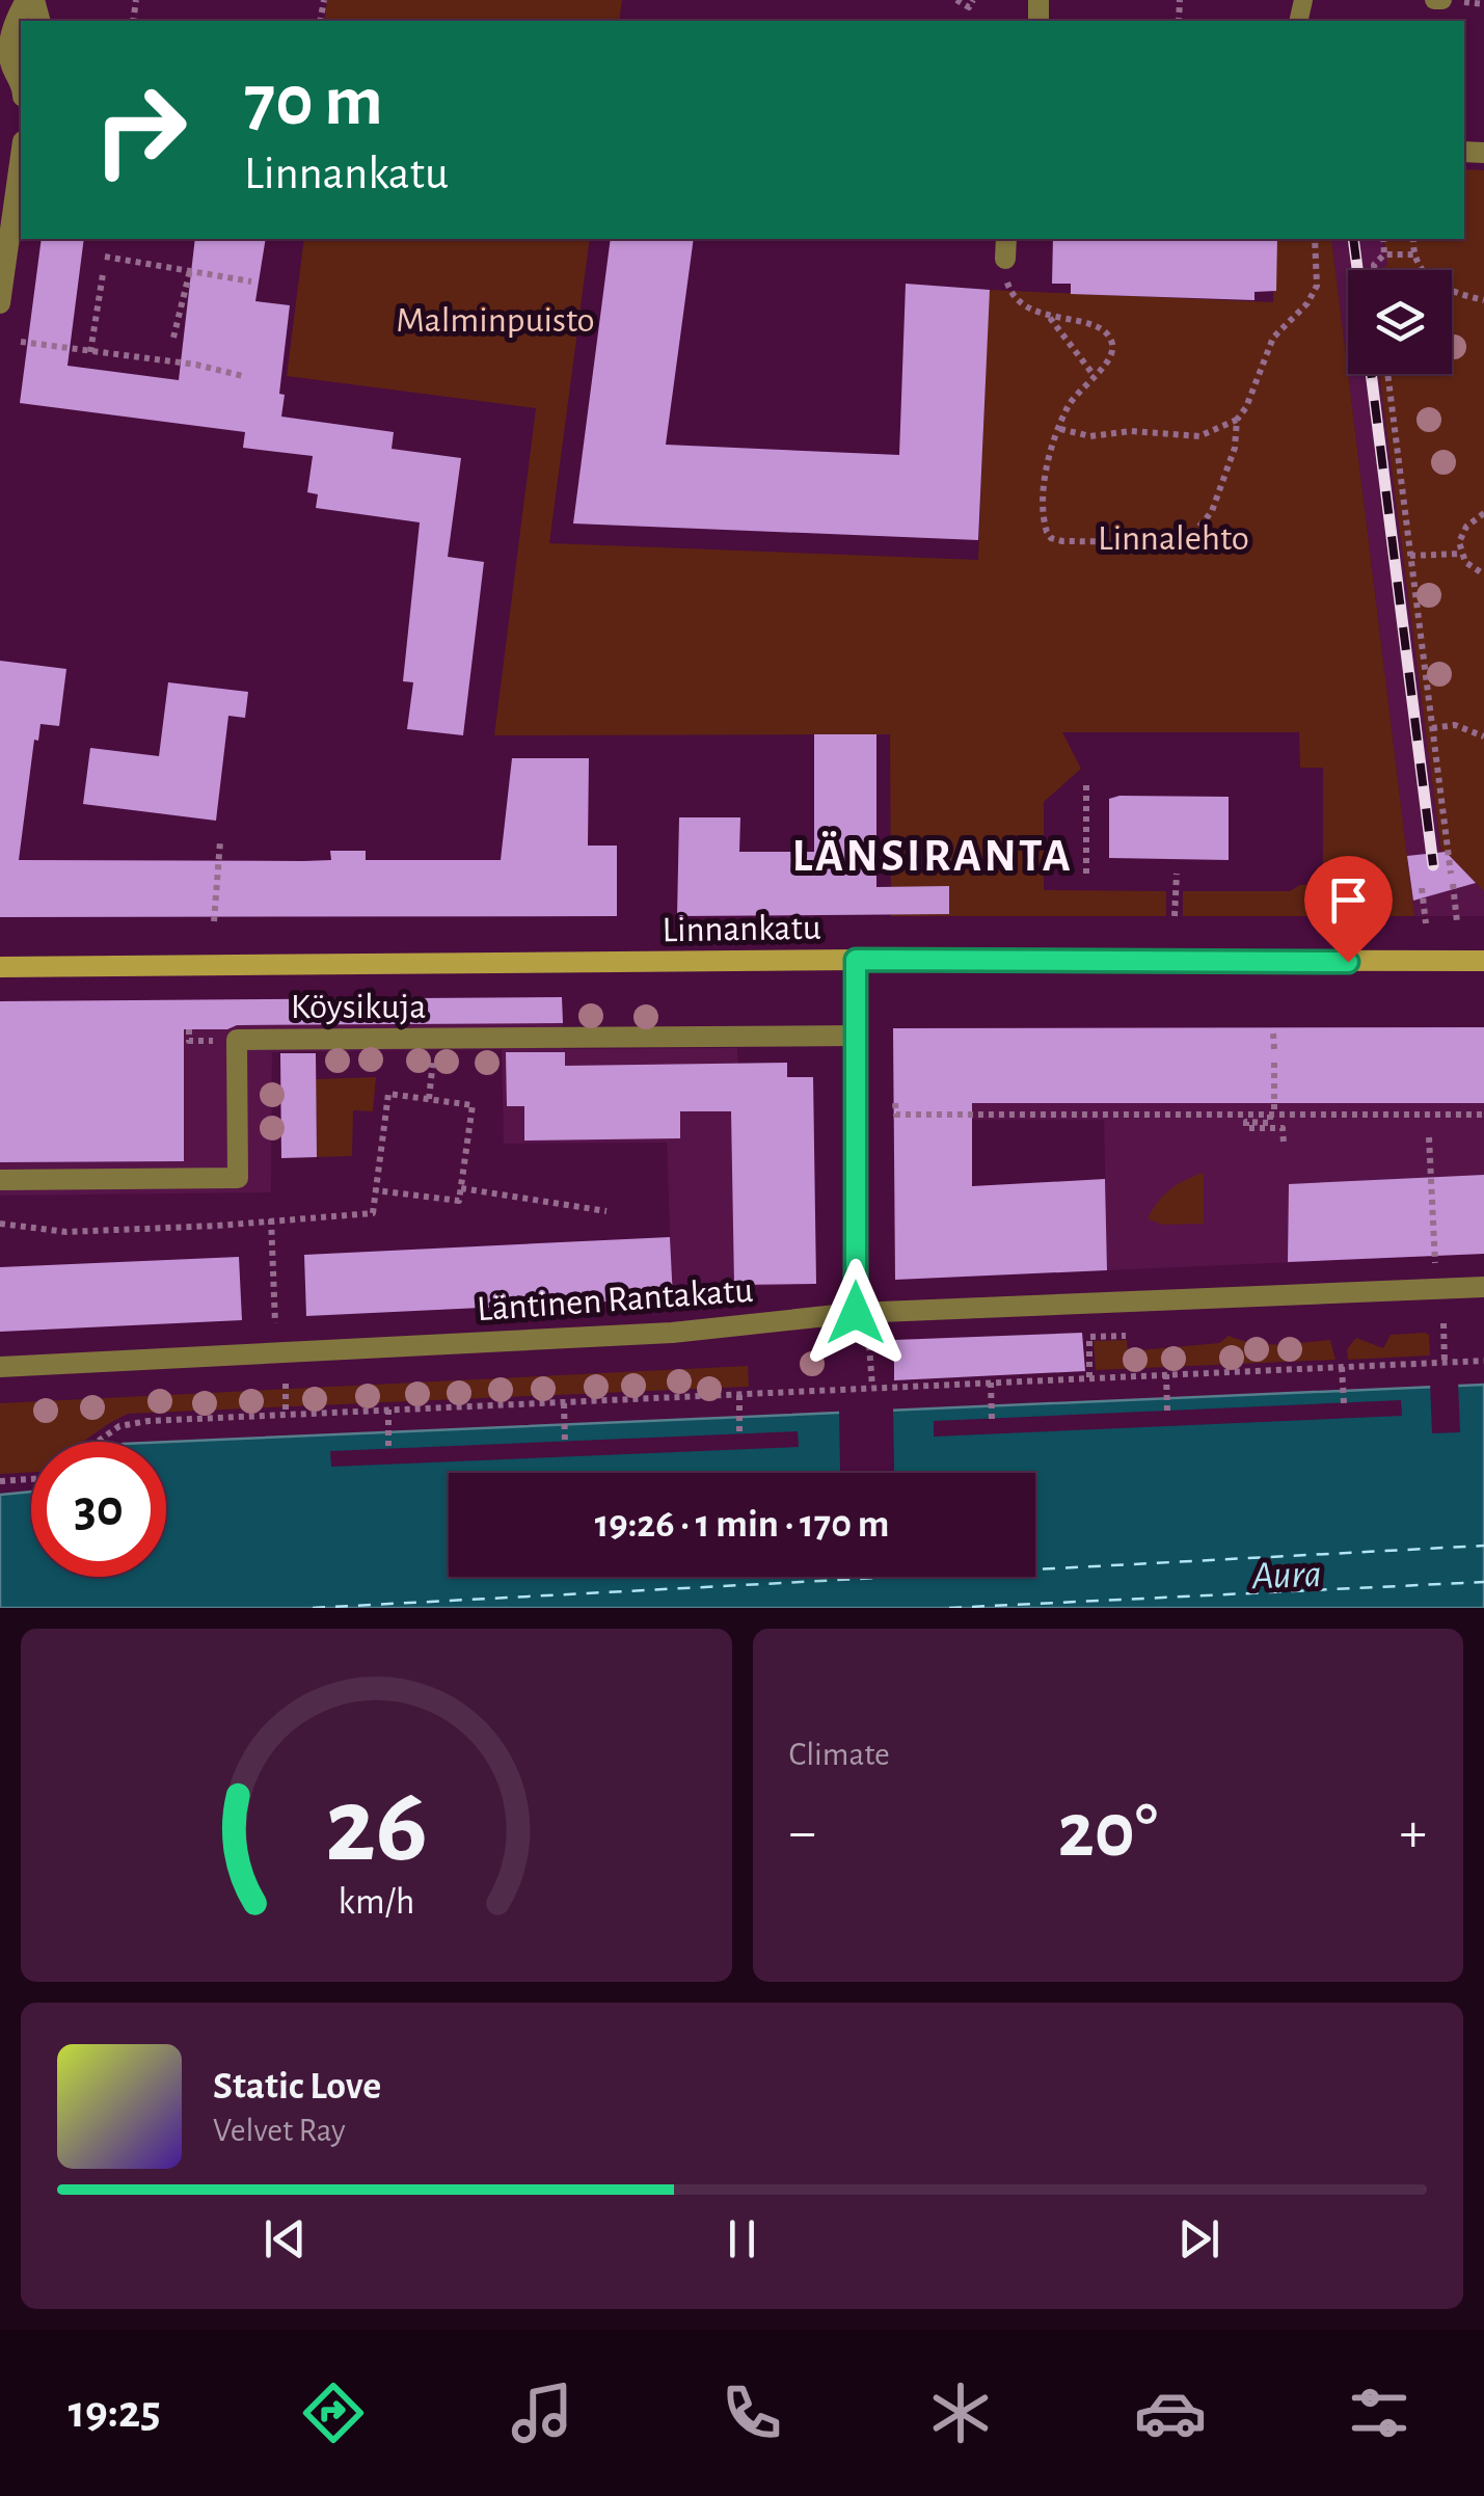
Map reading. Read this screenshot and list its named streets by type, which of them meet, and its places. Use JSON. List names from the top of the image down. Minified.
{"streets":{"street":["Linnankatu","Köysikuja","Läntinen Rantakatu"]},"districts":["LÄNSIRANTA"],"water":["Aura"],"parks":["Malminpuisto","Linnalehto"],"page":{"turn":["70 m","Linnankatu"],"limit":"30","trip":"19:26 · 1 min · 170 m","tile":"Climate","heat":["−","20°","+"],"song":["Static Love","Velvet Ray"],"tabs":"19:25","gauge":["26","km/h"]}}
